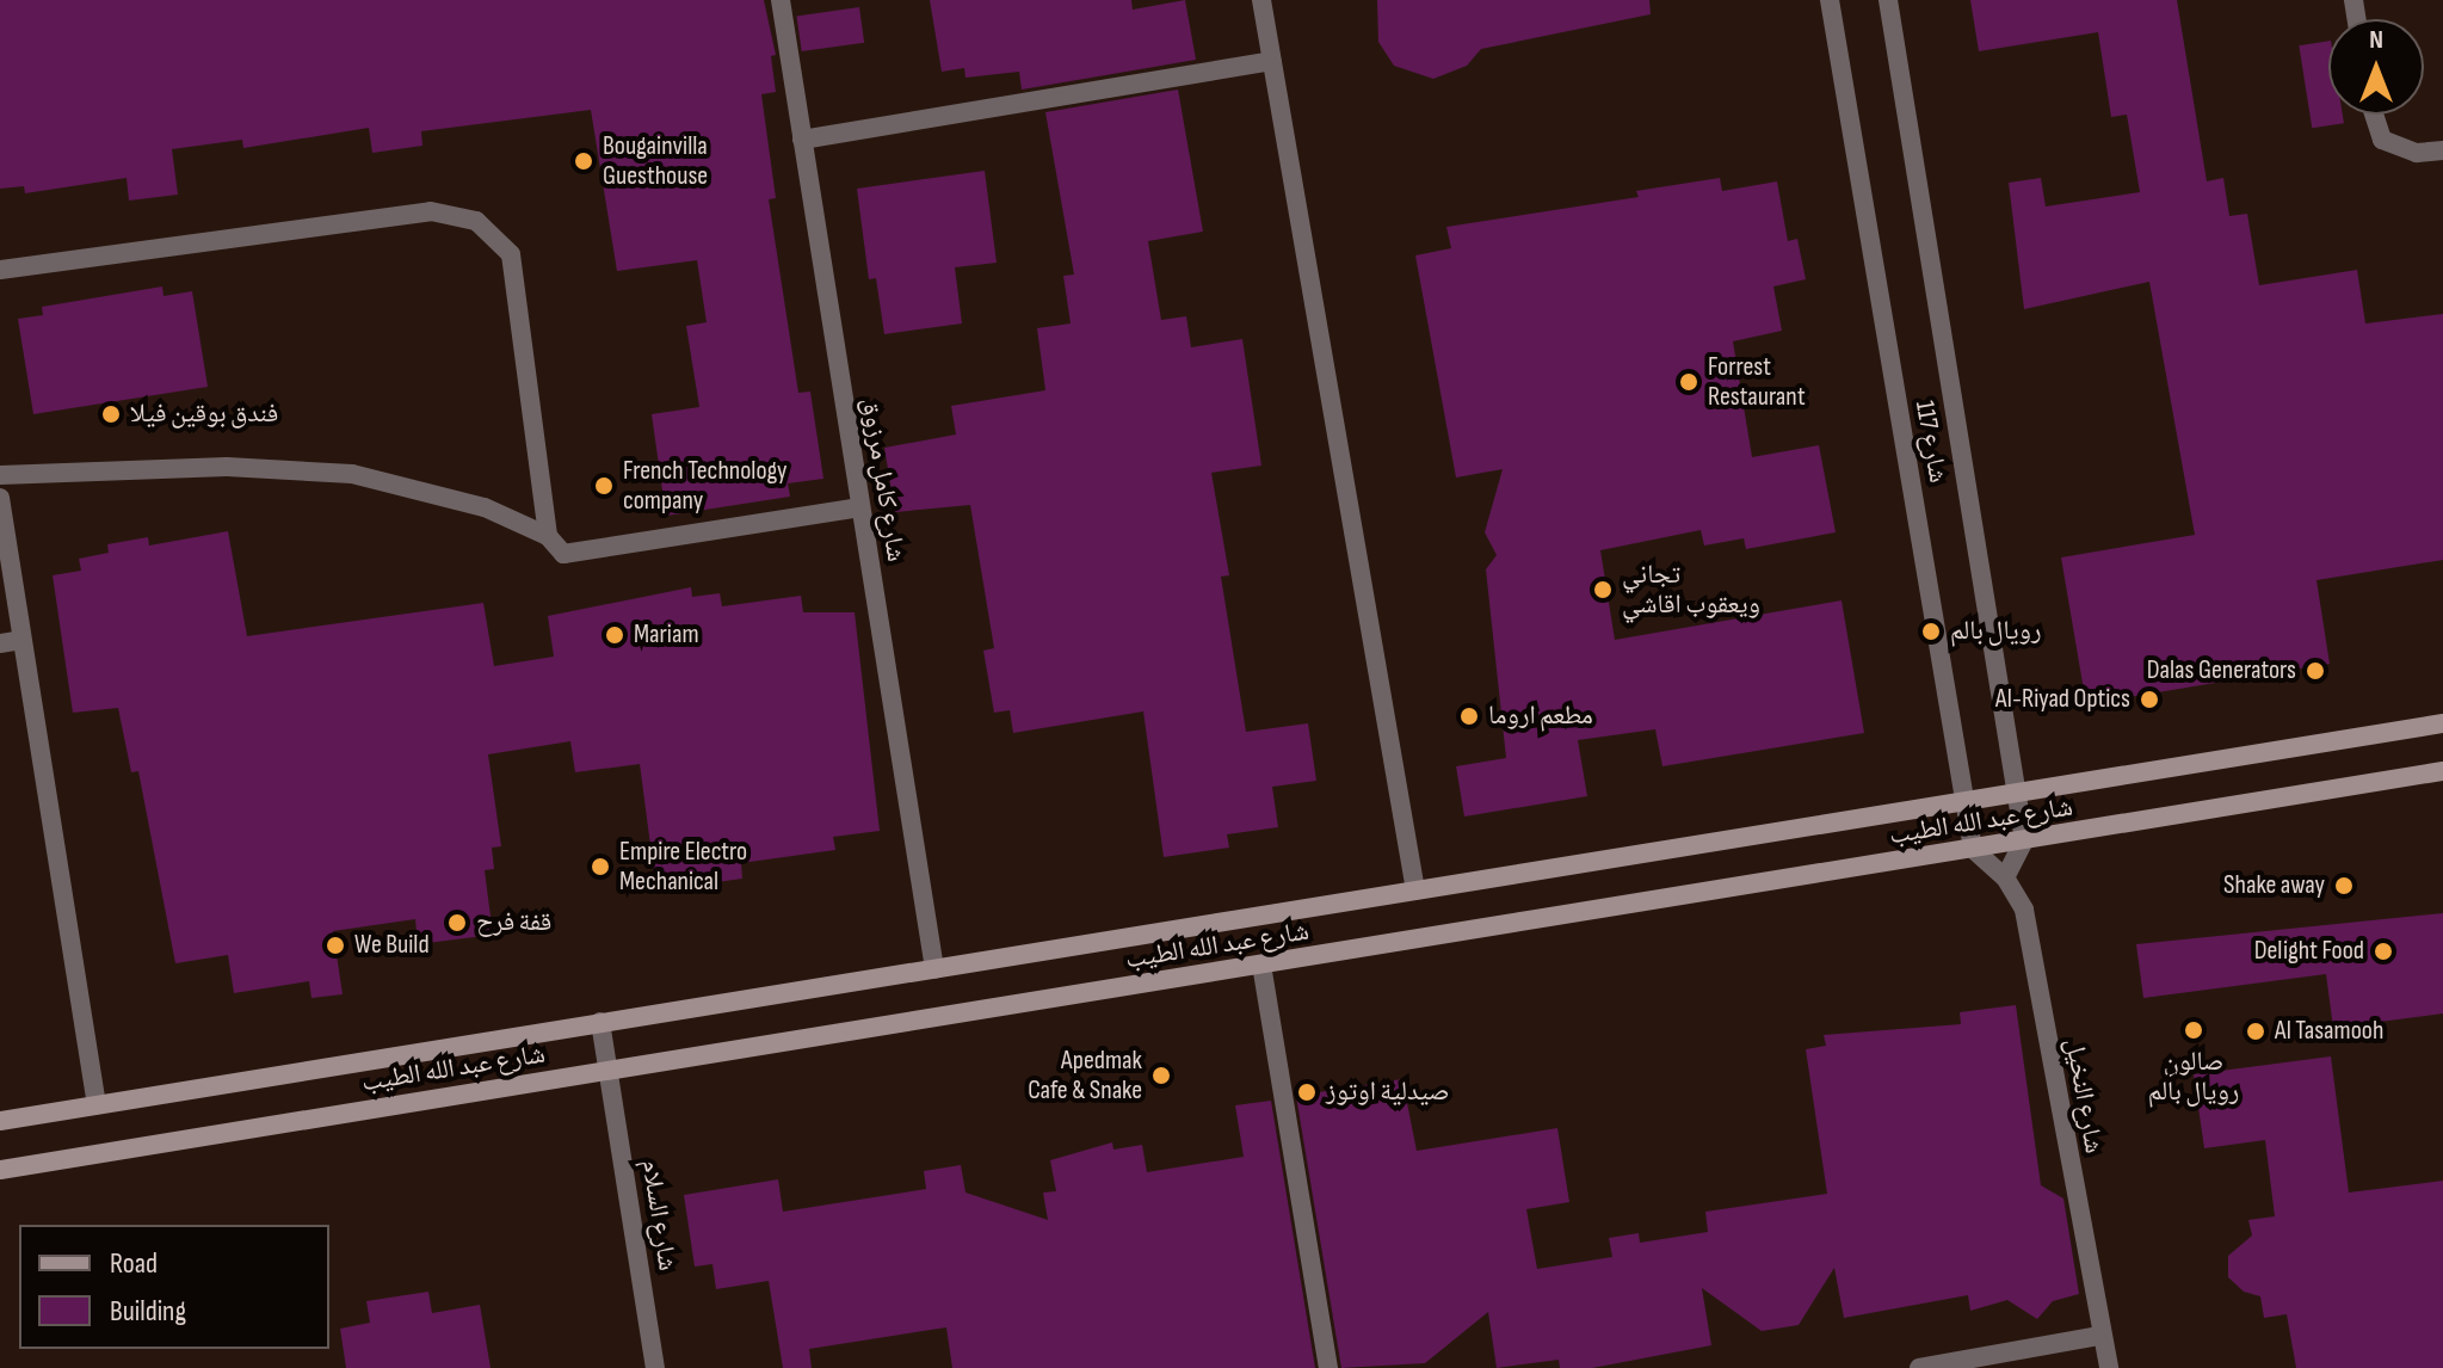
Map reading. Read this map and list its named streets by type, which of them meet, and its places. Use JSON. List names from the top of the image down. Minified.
{"streets":{"main road":["شارع عبد الله الطيب"],"street":["شارع 117","شارع كامل مرزوق","شارع النخيل","شارع السلام"]},"crossings":[["شارع 117","شارع عبد الله الطيب"],["شارع كامل مرزوق","شارع عبد الله الطيب"],["شارع عبد الله الطيب","شارع السلام"]],"places":["Bougainvilla Guesthouse","Forrest Restaurant","فندق بوقين فيلا","French Technology company","تجاني ويعقوب اقاشي","رويال بالم","Mariam","Dalas Generators","Al-Riyad Optics","مطعم اروما","Empire Electro Mechanical","Shake away","قفة فرح","We Build","Delight Food","صالون رويال بالم","Al Tasamooh","Apedmak Cafe & Snake","صيدلية اوتوز"],"legend":["Road","Building"],"north":"top"}
